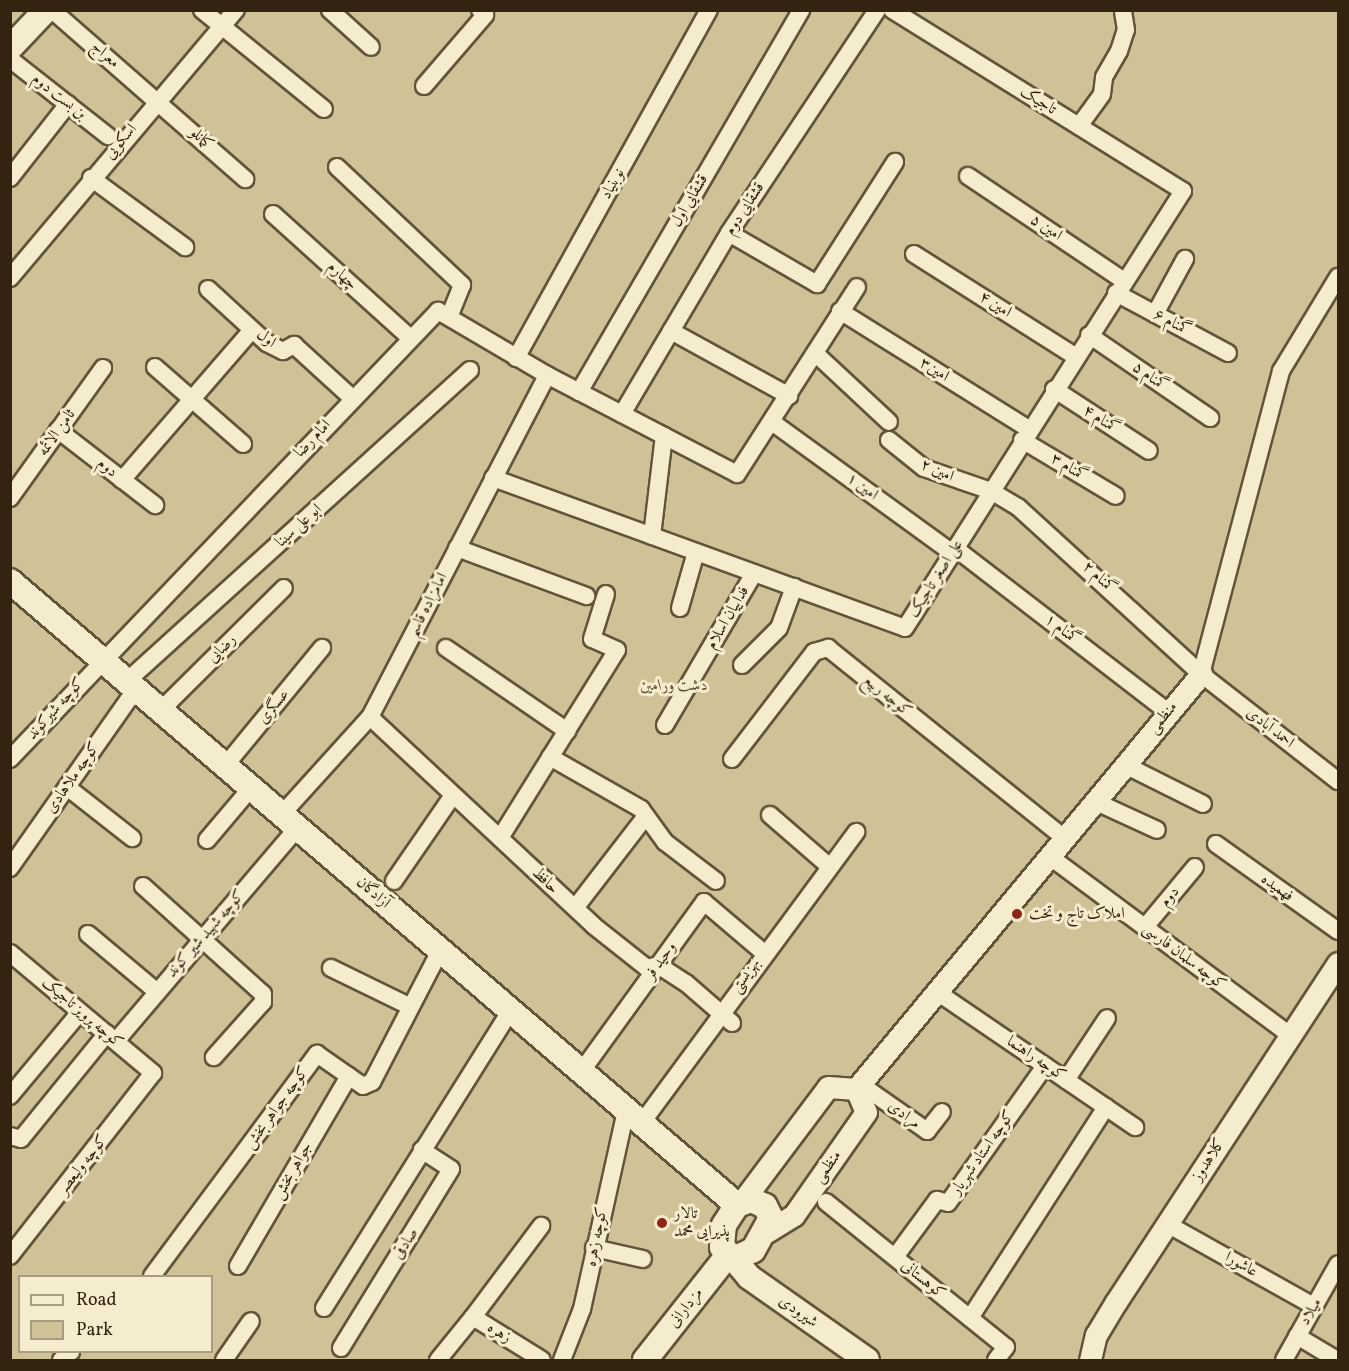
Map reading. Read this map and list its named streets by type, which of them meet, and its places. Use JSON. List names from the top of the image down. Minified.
{"streets":{"main road":["آزادگان","مزدارانی","شیرودی"],"street":["معراج","بن بست دوم","تاجیک","کمانلو","اسکویی","نوبنیاد","قشقایی اول","قشقایی دوم","امین ۵","چهارم","امین ۴","گمنام ۶","اول","امین۳","گمنام ۵","گمنام ۴","ثامن الائمه","امام رضا","دوم","گمنام ۳","امین ۲","امین ۱","ابو علی سینا","گمنام ۲","علی اصغر تاجیک","امامزاده قاسم","فداییان اسلام","گمنام ۱","رضایی","کوچه ربیع","عسگری","کوچه شیرکوند","منظمی","احمد آبادی","کوچه ملاهادی","حافظ","فهمیده","کوچه شهید شیر کوند","کوچه سلمان فارسی","وحید فر","بهزیستی","کوچه پرویز تاجیک","کوچه راهنما","کوچه جواهر بخش","مرادی","کوچه استاد شهریار","کلاهدوز","کوچه ولیعصر","جواهر بخش","کوچه زهره","صادقی","عاشورا","کوهستانی","میلاد","زهره"]},"crossings":[["معراج","کمانلو"],["معراج","اسکویی"],["تاجیک","علی اصغر تاجیک"],["کمانلو","اسکویی"],["امین ۵","گمنام ۶"],["امین ۵","علی اصغر تاجیک"],["چهارم","امام رضا"],["امین ۴","علی اصغر تاجیک"],["گمنام ۶","علی اصغر تاجیک"],["اول","امام رضا"],["امین۳","گمنام ۳"],["امین۳","علی اصغر تاجیک"],["گمنام ۵","علی اصغر تاجیک"],["گمنام ۴","علی اصغر تاجیک"],["ثامن الائمه","دوم"],["امام رضا","کوچه شیرکوند"],["امام رضا","آزادگان"],["دوم","کوچه سلمان فارسی"],["گمنام ۳","علی اصغر تاجیک"],["امین ۲","گمنام ۲"],["امین ۲","علی اصغر تاجیک"],["امین ۱","علی اصغر تاجیک"],["امین ۱","گمنام ۱"],["ابو علی سینا","کوچه ملاهادی"],["ابو علی سینا","آزادگان"],["گمنام ۲","علی اصغر تاجیک"],["گمنام ۲","منظمی"],["گمنام ۲","احمد آبادی"],["علی اصغر تاجیک","امامزاده قاسم"],["علی اصغر تاجیک","فداییان اسلام"],["علی اصغر تاجیک","گمنام ۱"],["امامزاده قاسم","حافظ"],["امامزاده قاسم","آزادگان"],["امامزاده قاسم","کوچه شهید شیر کوند"],["گمنام ۱","منظمی"],["رضایی","آزادگان"],["کوچه ربیع","منظمی"],["عسگری","آزادگان"],["کوچه شیرکوند","آزادگان"],["منظمی","احمد آبادی"],["منظمی","آزادگان"],["منظمی","کوچه سلمان فارسی"],["منظمی","کوچه راهنما"],["منظمی","مرادی"],["منظمی","مزدارانی"],["منظمی","شیرودی"],["کوچه ملاهادی","آزادگان"],["حافظ","وحید فر"],["حافظ","بهزیستی"],["آزادگان","کوچه شهید شیر کوند"],["آزادگان","وحید فر"],["آزادگان","بهزیستی"],["آزادگان","کوچه جواهر بخش"],["آزادگان","کوچه زهره"],["آزادگان","مزدارانی"],["آزادگان","شیرودی"],["کوچه شهید شیر کوند","کوچه پرویز تاجیک"],["کوچه سلمان فارسی","کلاهدوز"],["وحید فر","بهزیستی"],["بهزیستی","کوچه زهره"],["کوچه پرویز تاجیک","کوچه ولیعصر"],["کوچه راهنما","کوچه استاد شهریار"],["کوچه جواهر بخش","جواهر بخش"],["کوچه استاد شهریار","کوهستانی"],["کلاهدوز","عاشورا"],["عاشورا","میلاد"],["مزدارانی","شیرودی"]],"parks":["دشت ورامین"],"places":["املاک تاج و تخت","تالار پذیرایی محمد"],"legend":["Road","Park"]}
